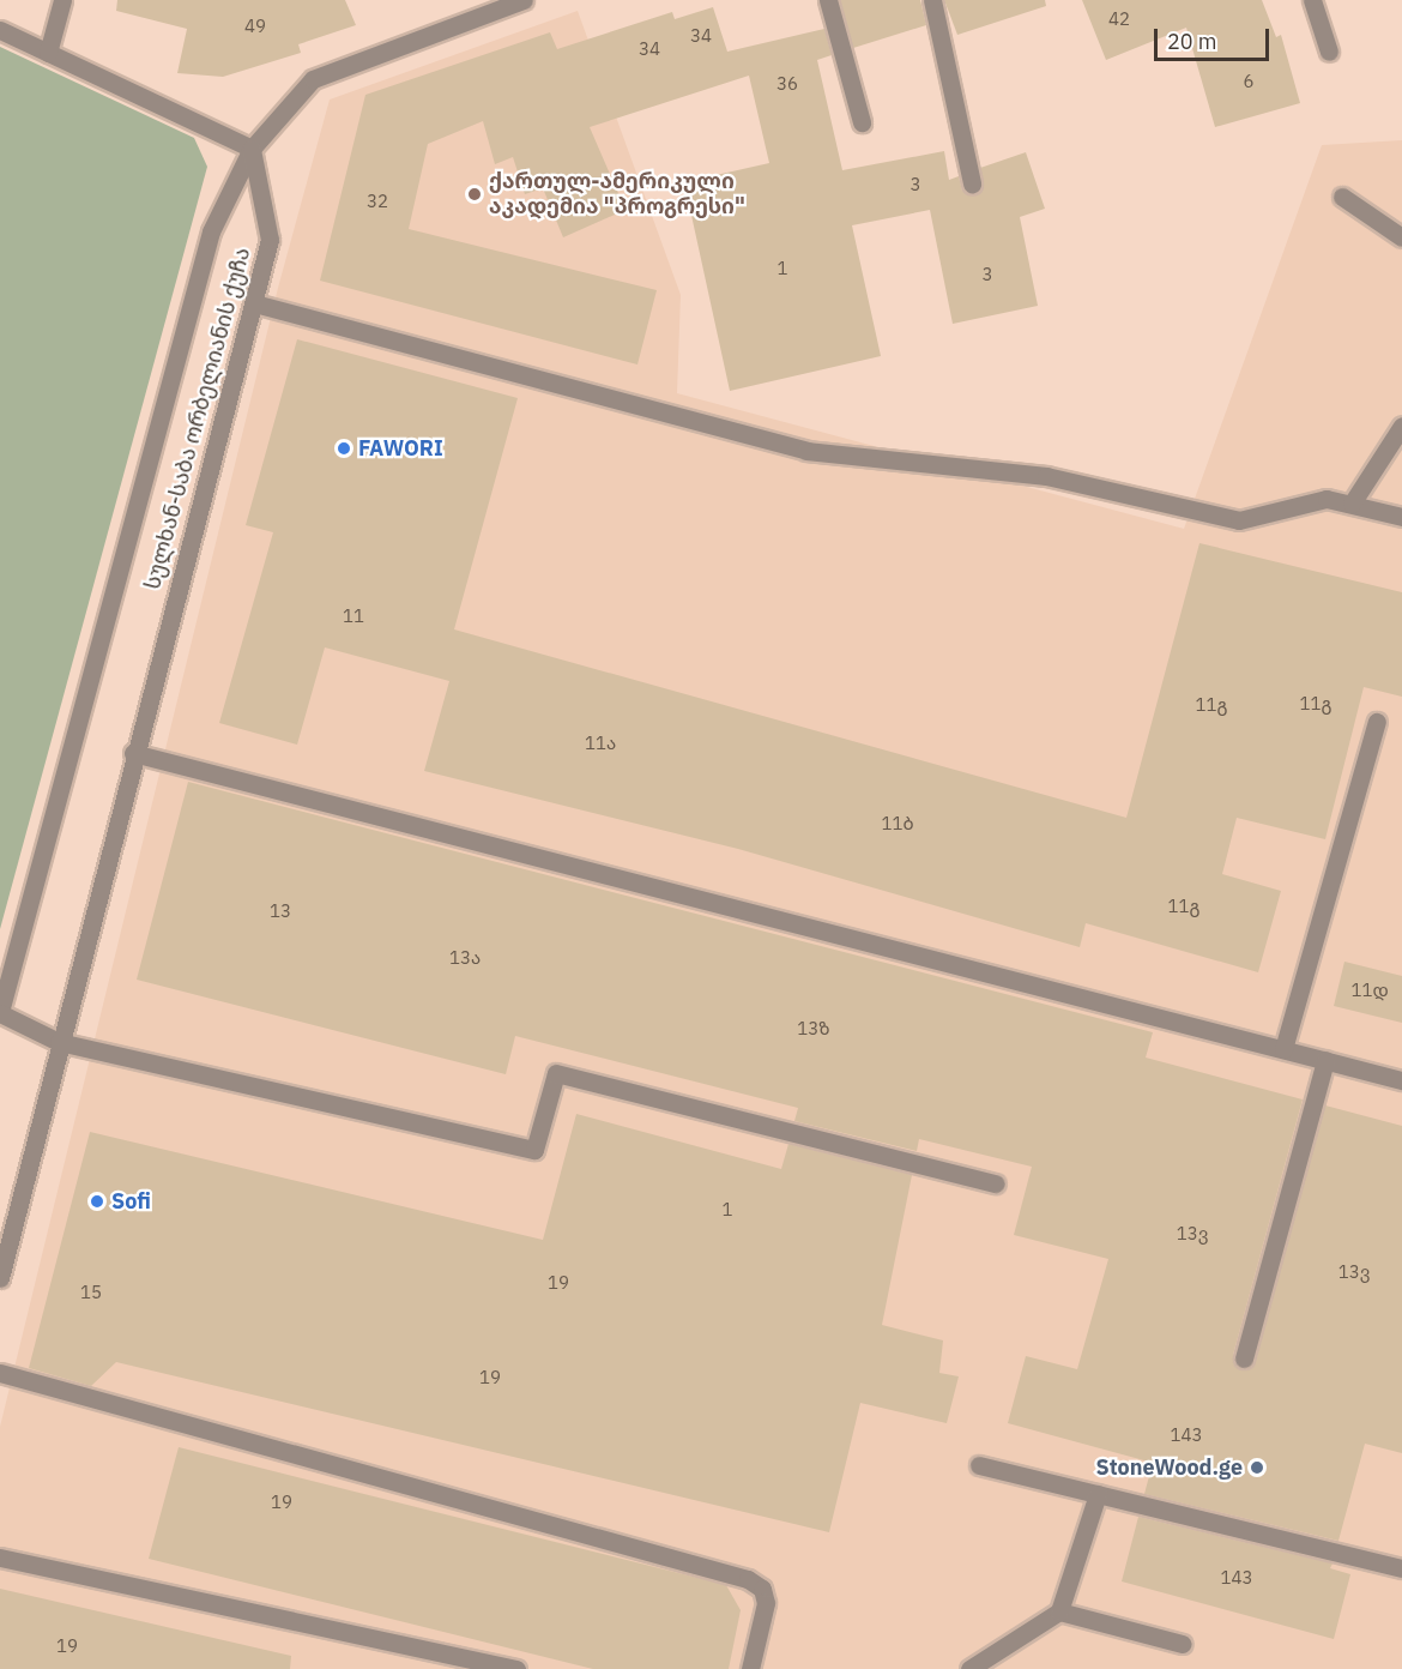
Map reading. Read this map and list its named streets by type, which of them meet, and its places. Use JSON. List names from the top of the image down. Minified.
{"streets":{"street":["სულხან-საბა ორბელიანის ქუჩა"]},"places":["ქართულ-ამერიკული აკადემია \"პროგრესი\"","FAWORI","Sofi","StoneWood.ge"],"house_numbers":["42","49","34","34","6","36","3","32","1","3","11","11გ","11გ","11ა","11ბ","11გ","13","13ა","11დ","13ზ","1","13ვ","13ვ","19","15","19","143","19","143","19"],"scale_bar":"20 m"}
